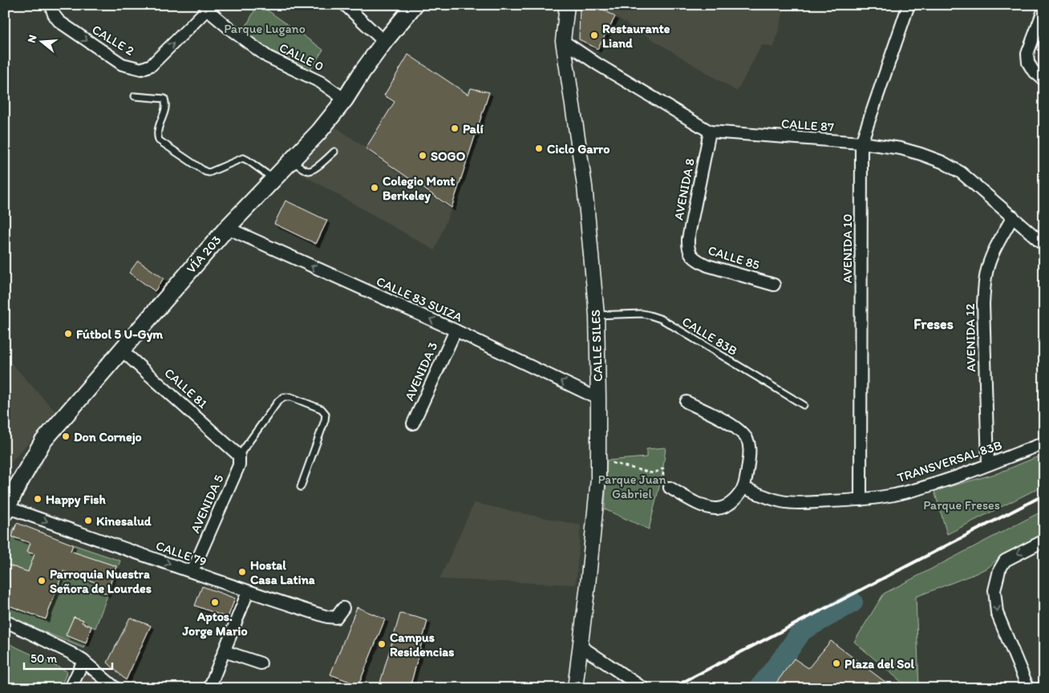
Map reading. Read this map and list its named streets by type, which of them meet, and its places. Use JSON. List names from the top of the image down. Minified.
{"streets":{"main road":["VÍA 203"],"street":["CALLE 2","CALLE 0","CALLE 87","AVENIDA 8","AVENIDA 10","CALLE 85","CALLE 83 SUIZA","AVENIDA 12","CALLE SILES","AVENIDA 3","CALLE 81","TRANSVERSAL 83B","AVENIDA 5","CALLE 79"],"lane":["CALLE 83B"]},"crossings":[["CALLE 2","CALLE 0"],["CALLE 0","VÍA 203"],["CALLE 87","AVENIDA 8"],["CALLE 87","AVENIDA 10"],["CALLE 87","AVENIDA 12"],["CALLE 87","CALLE SILES"],["AVENIDA 8","CALLE 85"],["AVENIDA 10","TRANSVERSAL 83B"],["VÍA 203","CALLE 83 SUIZA"],["VÍA 203","CALLE 81"],["VÍA 203","CALLE 79"],["CALLE 83 SUIZA","CALLE SILES"],["CALLE 83 SUIZA","AVENIDA 3"],["CALLE 83B","CALLE SILES"],["AVENIDA 12","TRANSVERSAL 83B"],["CALLE 81","AVENIDA 5"],["AVENIDA 5","CALLE 79"]],"one_way":["CALLE 83 SUIZA","CALLE 79"],"districts":["Freses"],"parks":["Parque Lugano","Parque Juan Gabriel","Parque Freses"],"places":["Restaurante Liand","Palí","Ciclo Garro","SOGO","Colegio Mont Berkeley","Fútbol 5 U-Gym","Don Cornejo","Happy Fish","Kinesalud","Hostal Casa Latina","Parroquia Nuestra Señora de Lourdes","Aptos. Jorge Mario","Campus Residencias","Plaza del Sol"],"scale_bar":"50 m","north":"left"}
